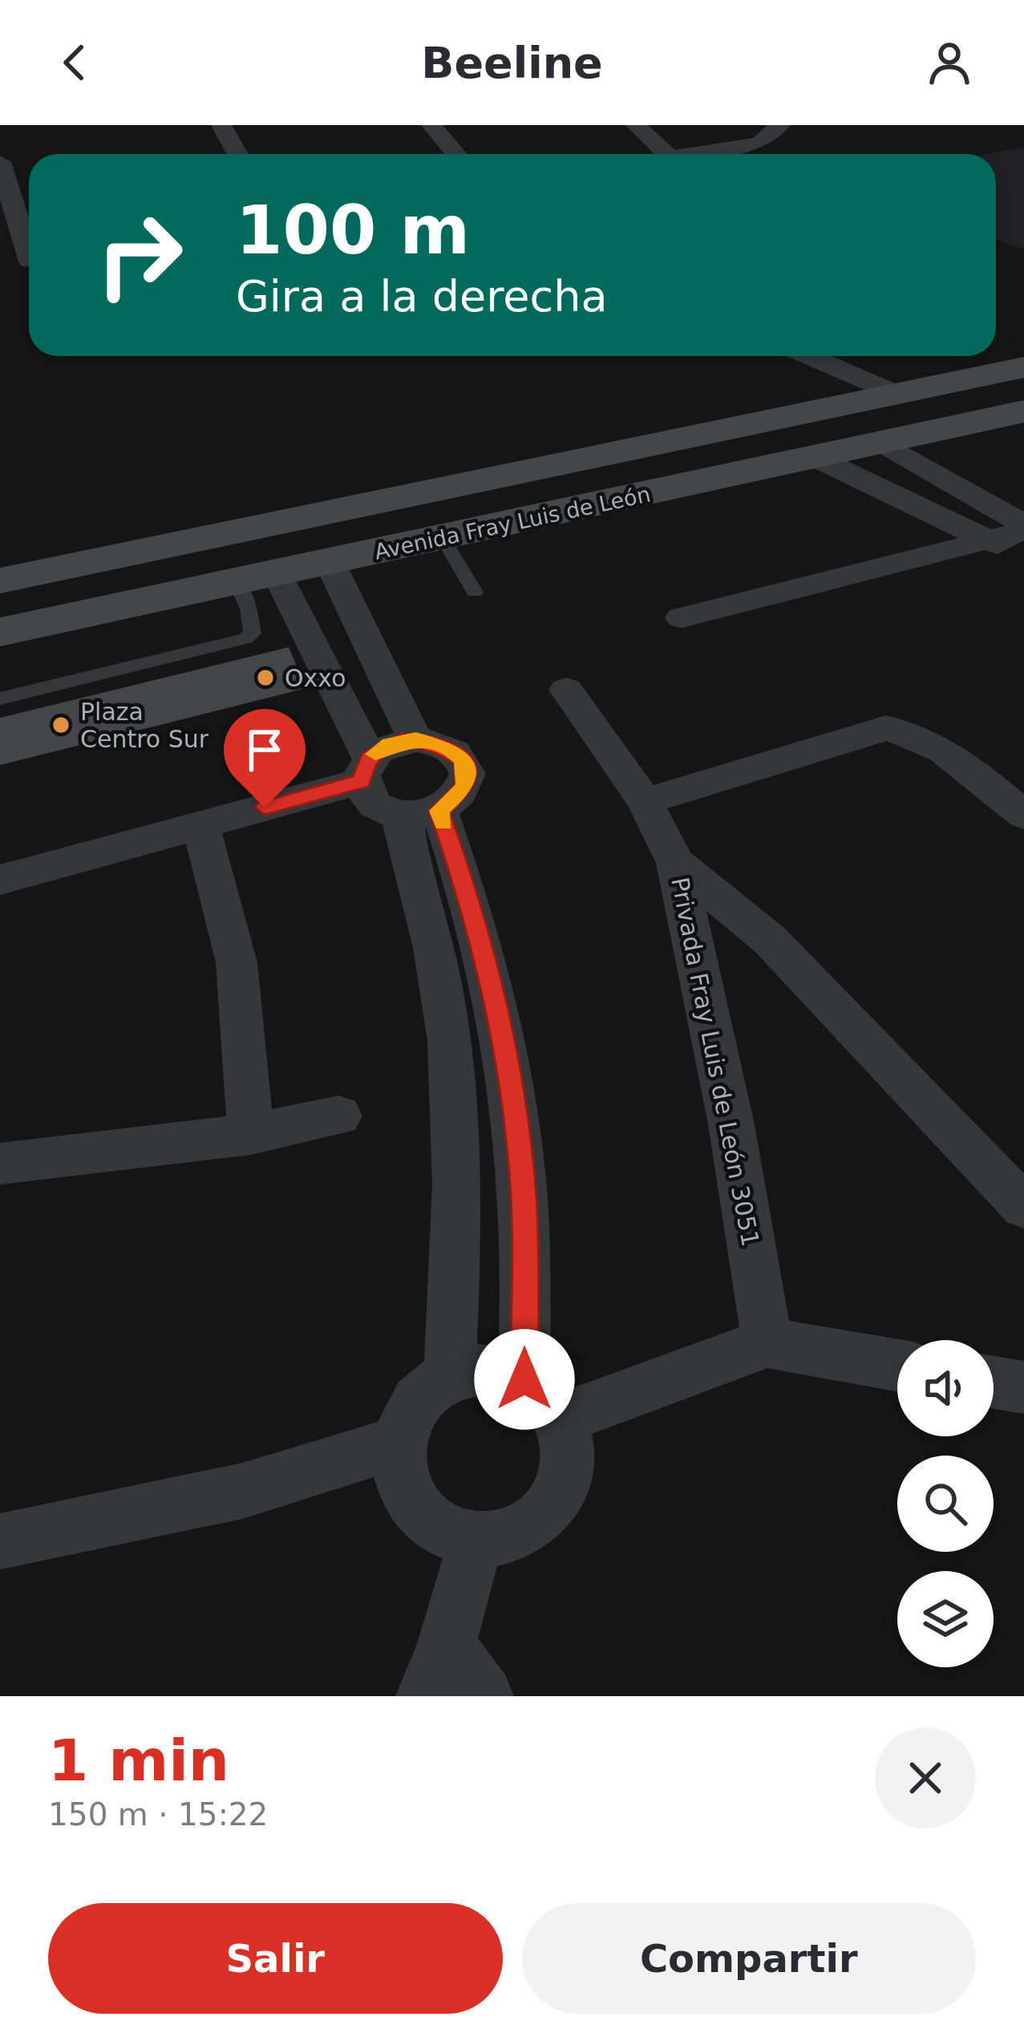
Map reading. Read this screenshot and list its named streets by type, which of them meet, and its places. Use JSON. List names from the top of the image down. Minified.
{"streets":{"main road":["Avenida Fray Luis de León"],"street":["Privada Fray Luis de León 3051"]},"places":["Oxxo","Plaza Centro Sur"],"page":{"header":"Beeline","turn":["100 m","Gira a la derecha"],"heading":["1 min","150 m · 15:22"],"buttons":["Salir","Compartir"]}}
